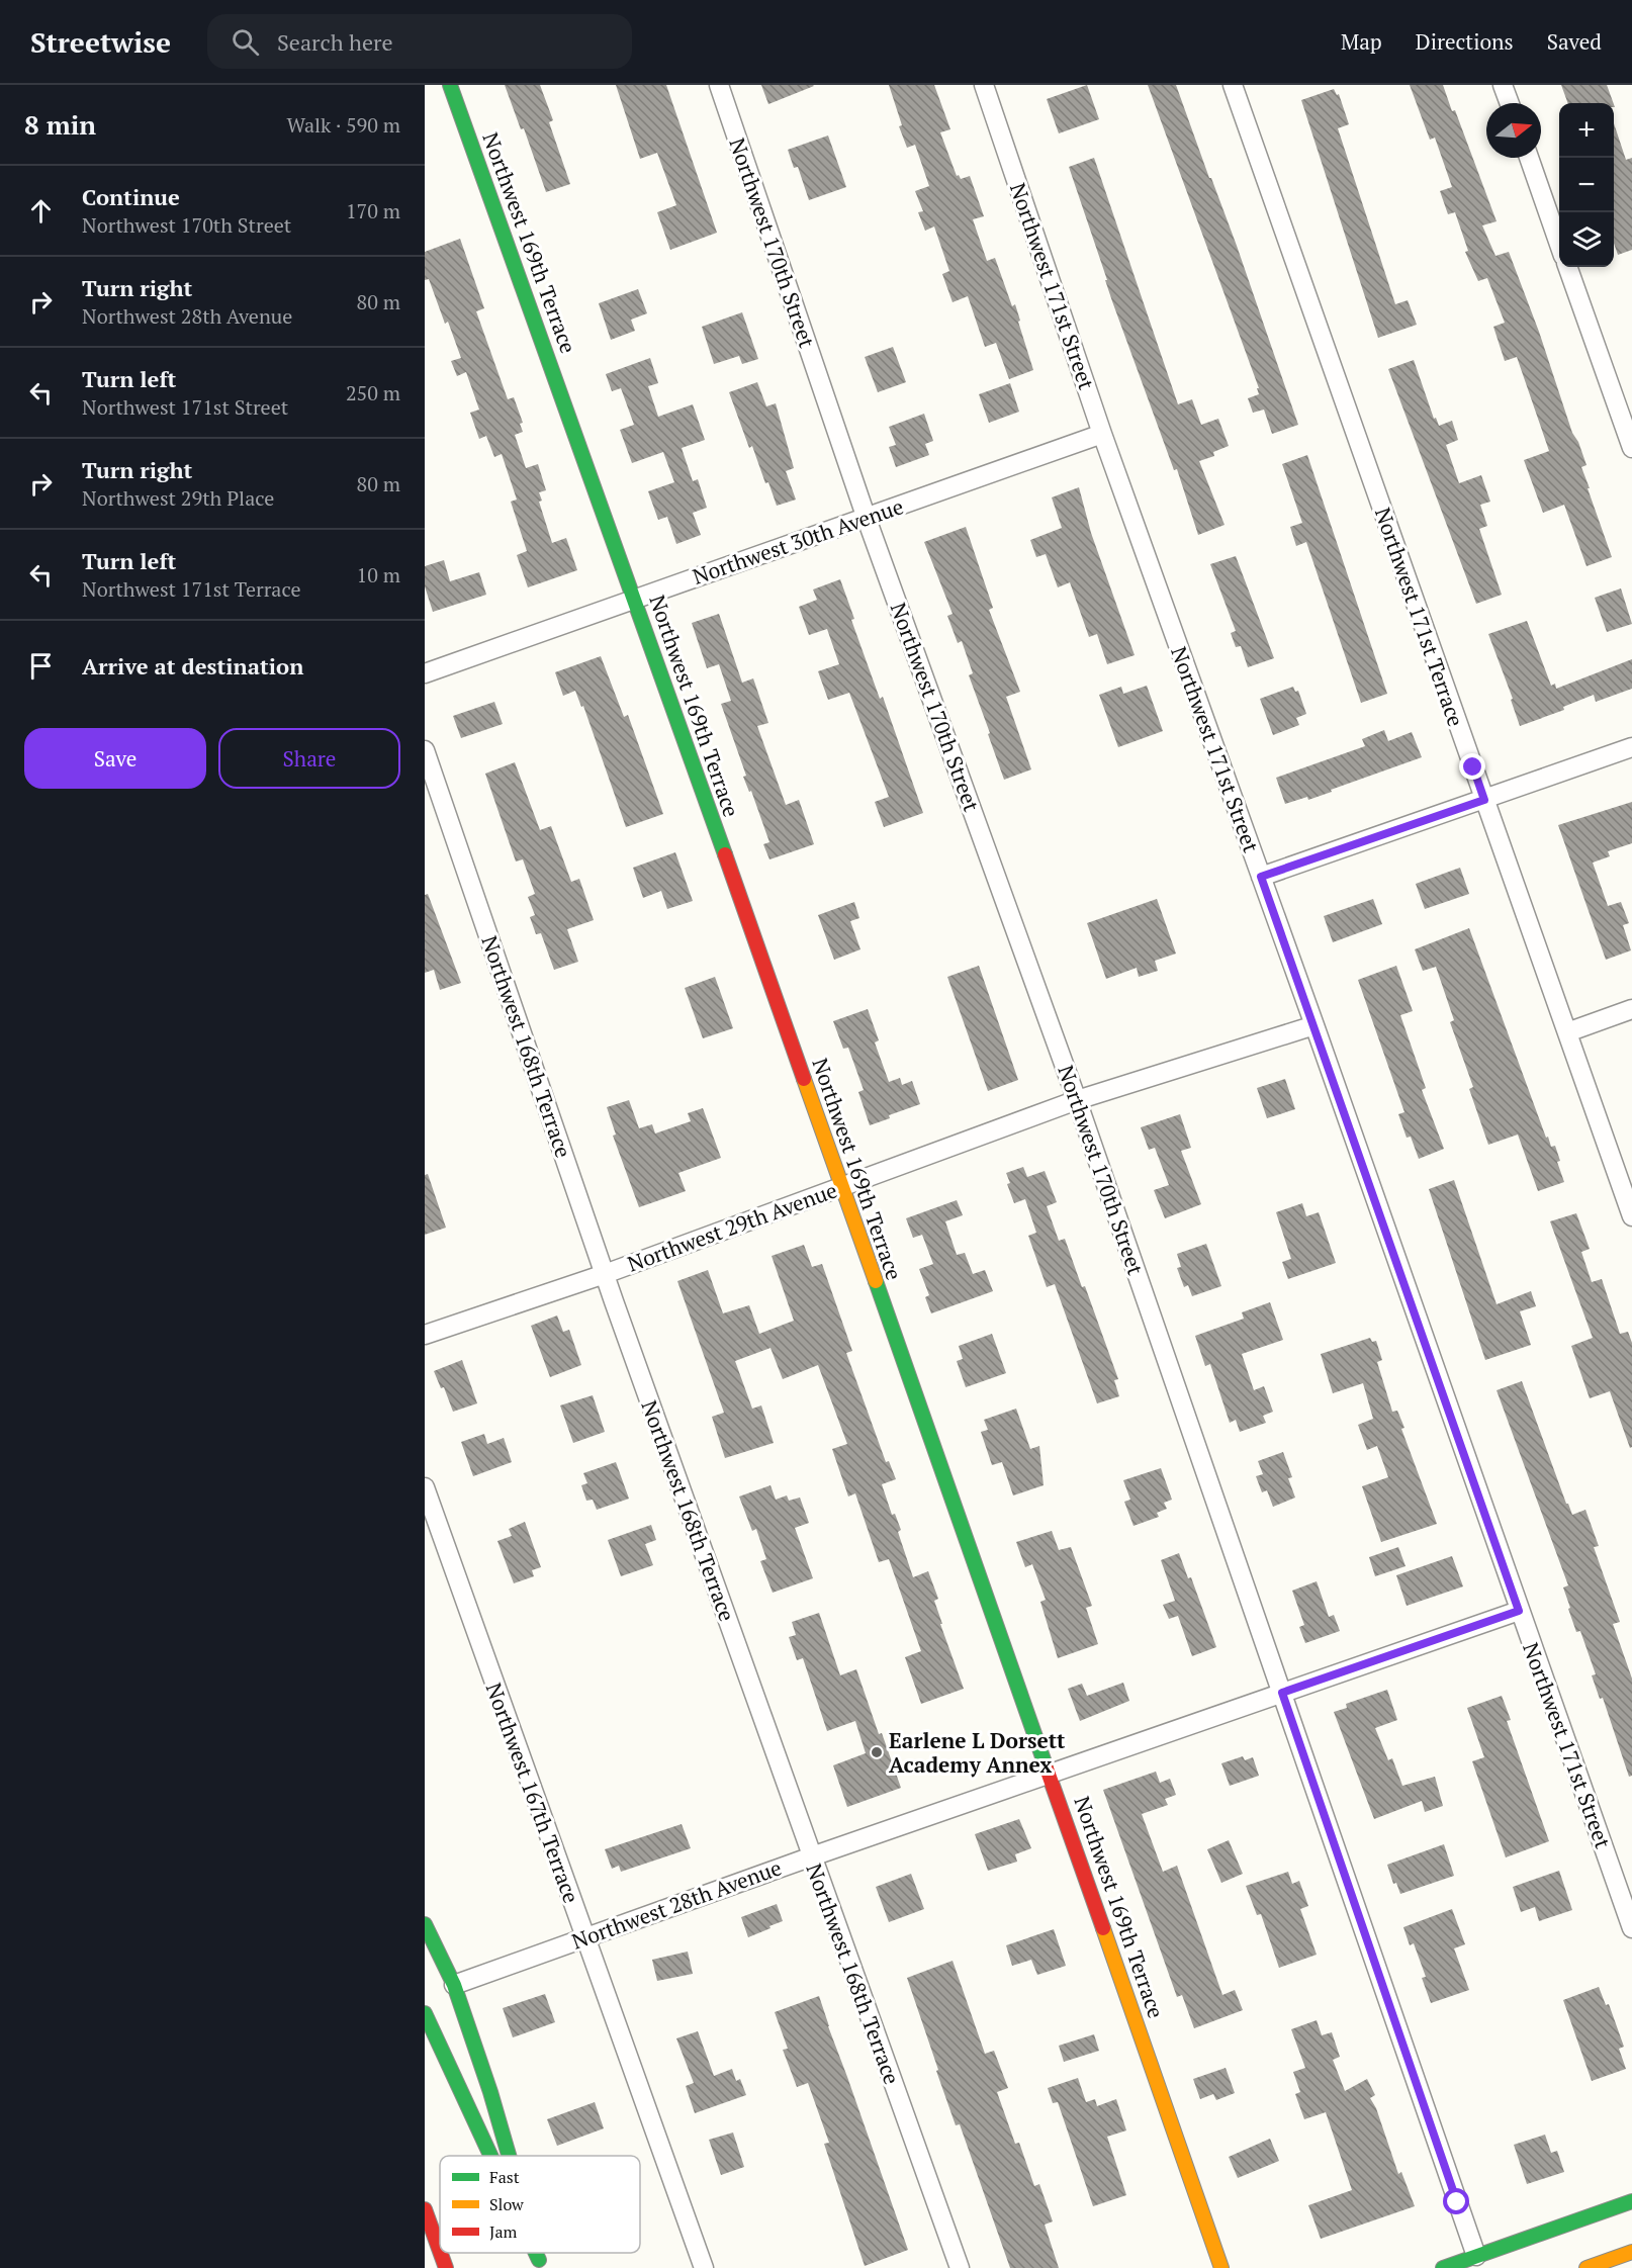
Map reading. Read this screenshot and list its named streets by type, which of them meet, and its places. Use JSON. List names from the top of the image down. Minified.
{"streets":{"main road":["Northwest 169th Terrace"],"street":["Northwest 170th Street","Northwest 171st Street","Northwest 30th Avenue","Northwest 171st Terrace","Northwest 168th Terrace","Northwest 29th Avenue","Northwest 167th Terrace","Northwest 28th Avenue"]},"crossings":[["Northwest 169th Terrace","Northwest 30th Avenue"],["Northwest 169th Terrace","Northwest 29th Avenue"],["Northwest 169th Terrace","Northwest 28th Avenue"],["Northwest 170th Street","Northwest 30th Avenue"],["Northwest 170th Street","Northwest 29th Avenue"],["Northwest 170th Street","Northwest 28th Avenue"],["Northwest 171st Street","Northwest 30th Avenue"],["Northwest 171st Street","Northwest 29th Avenue"],["Northwest 171st Street","Northwest 28th Avenue"],["Northwest 168th Terrace","Northwest 29th Avenue"],["Northwest 168th Terrace","Northwest 28th Avenue"],["Northwest 167th Terrace","Northwest 28th Avenue"]],"places":["Earlene L Dorsett Academy Annex"],"legend":["Fast","Slow","Jam"],"north":"right","page":{"header":"Streetwise","search":"Search here","nav":["Map","Directions","Saved"],"heading":["8 min","Walk · 590 m"],"map_buttons":["+","−"],"list":[["Continue","Northwest 170th Street","170 m"],["Turn right","Northwest 28th Avenue","80 m"],["Turn left","Northwest 171st Street","250 m"],["Turn right","Northwest 29th Place","80 m"],["Turn left","Northwest 171st Terrace","10 m"],"Arrive at destination"],"buttons":["Save","Share"]}}
